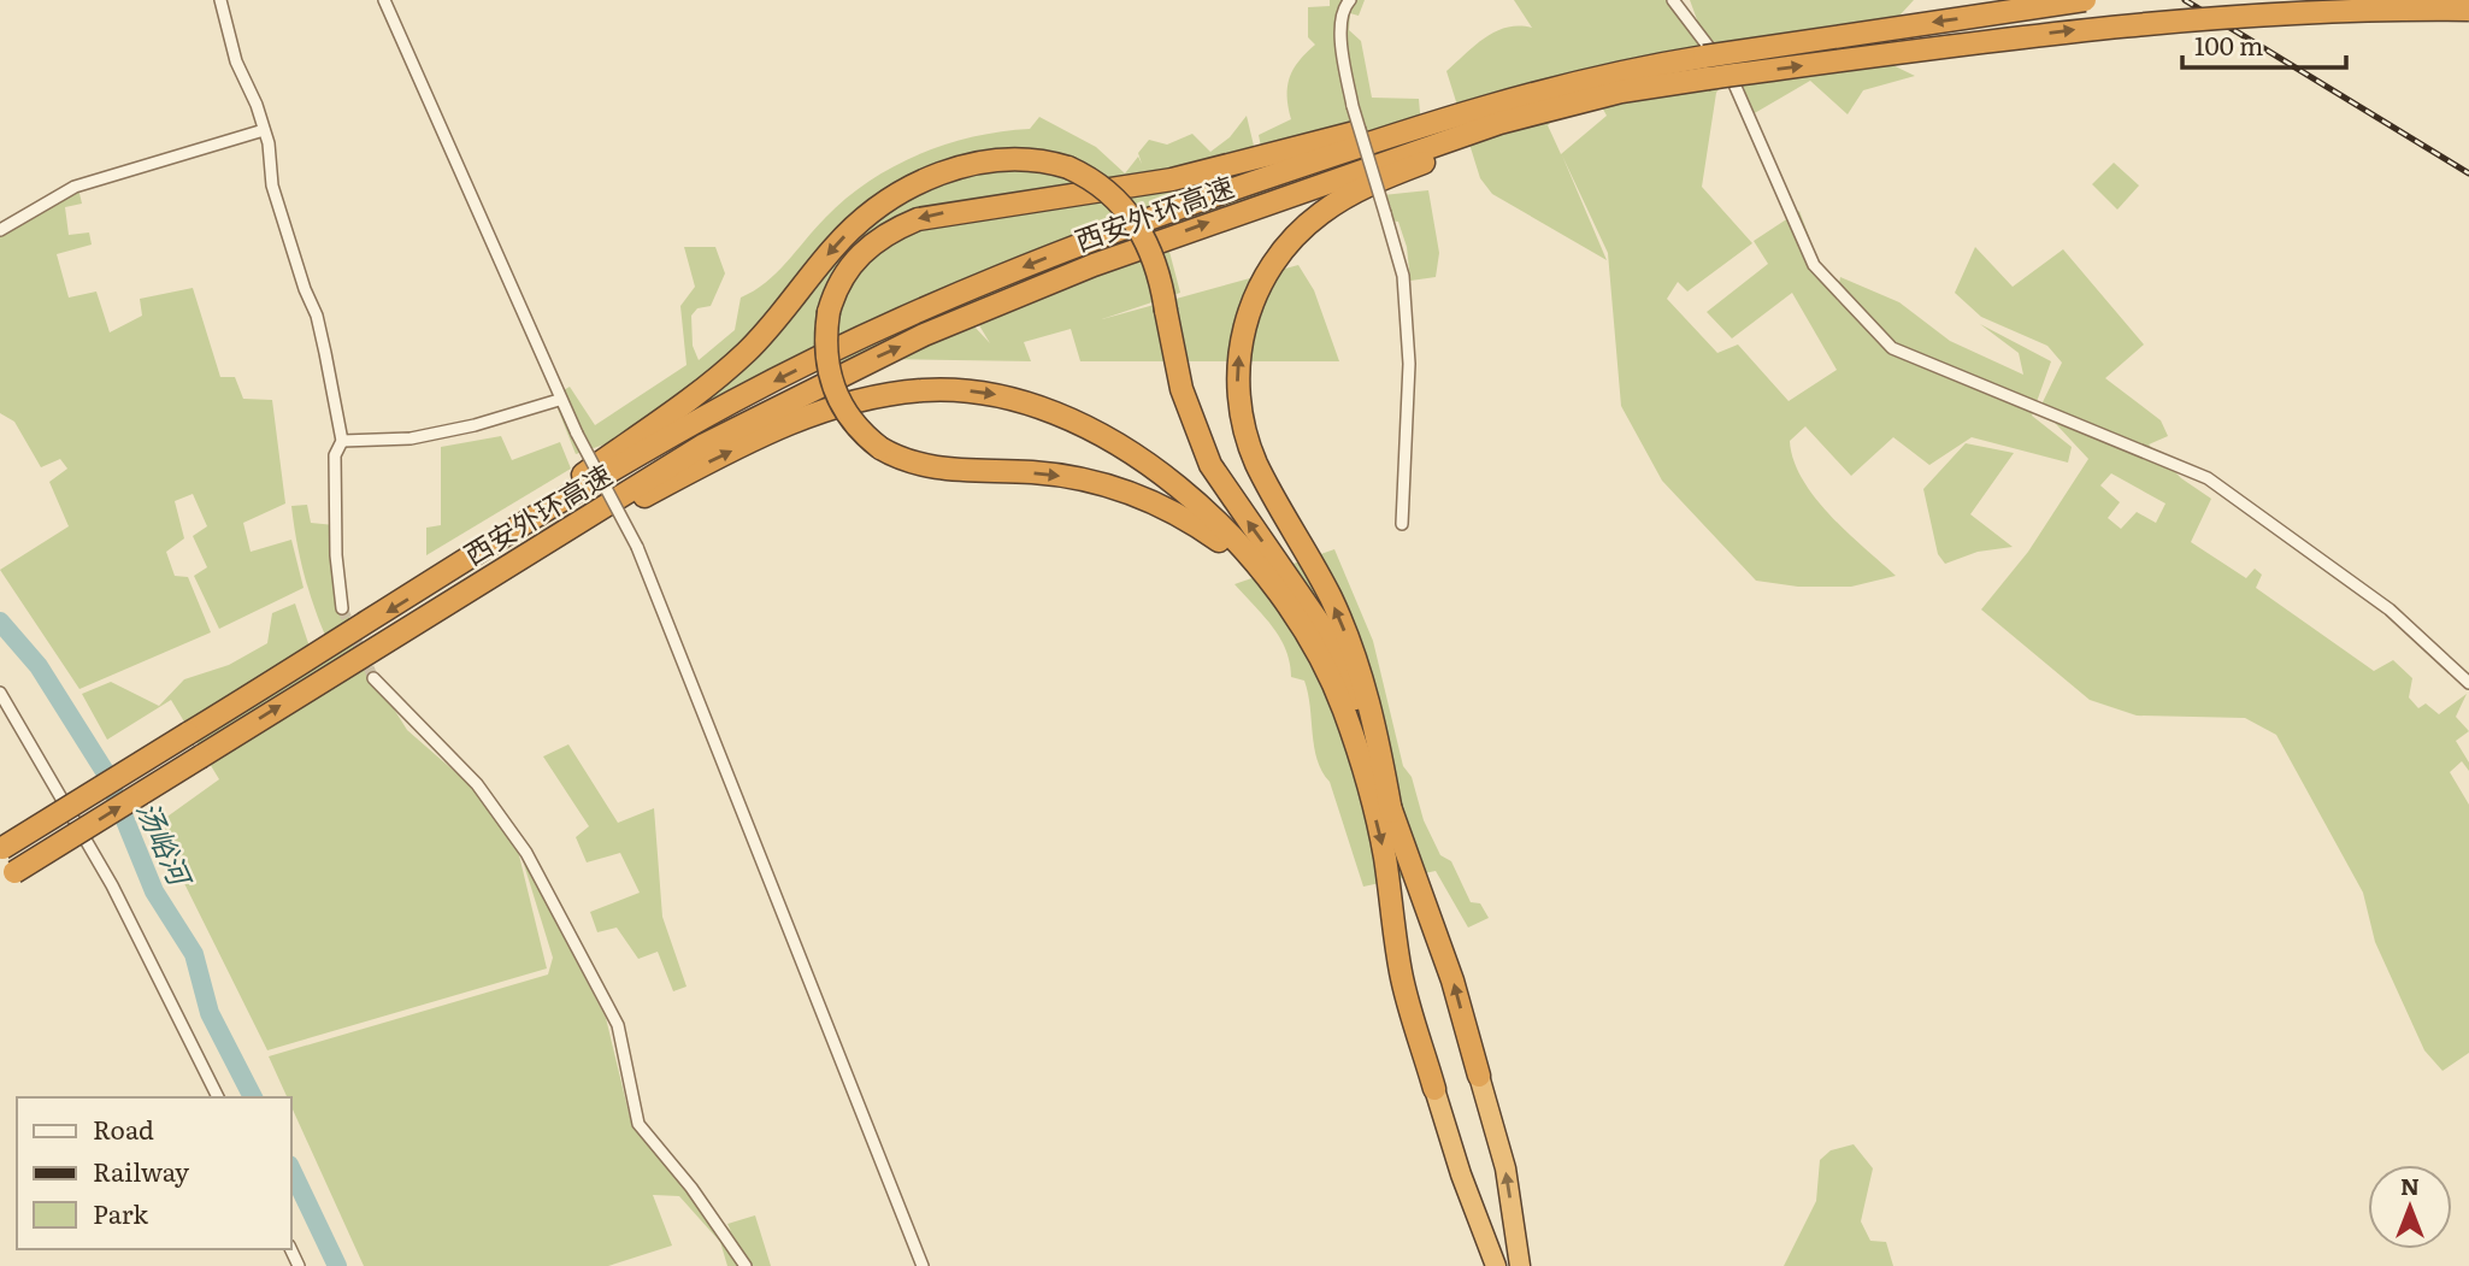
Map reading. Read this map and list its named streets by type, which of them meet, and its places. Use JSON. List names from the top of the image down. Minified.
{"streets":{"highway":["西安外环高速"]},"water":["汤峪河"],"legend":["Road","Railway","Park"],"scale_bar":"100 m","north":"top"}
